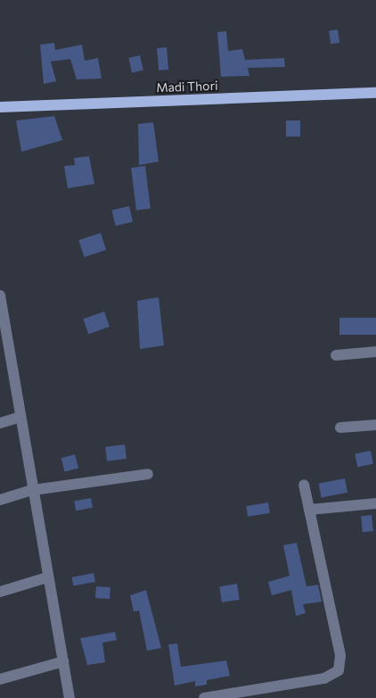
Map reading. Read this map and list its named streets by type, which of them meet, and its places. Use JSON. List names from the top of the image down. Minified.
{"streets":{"main road":["Madi Thori"]}}
